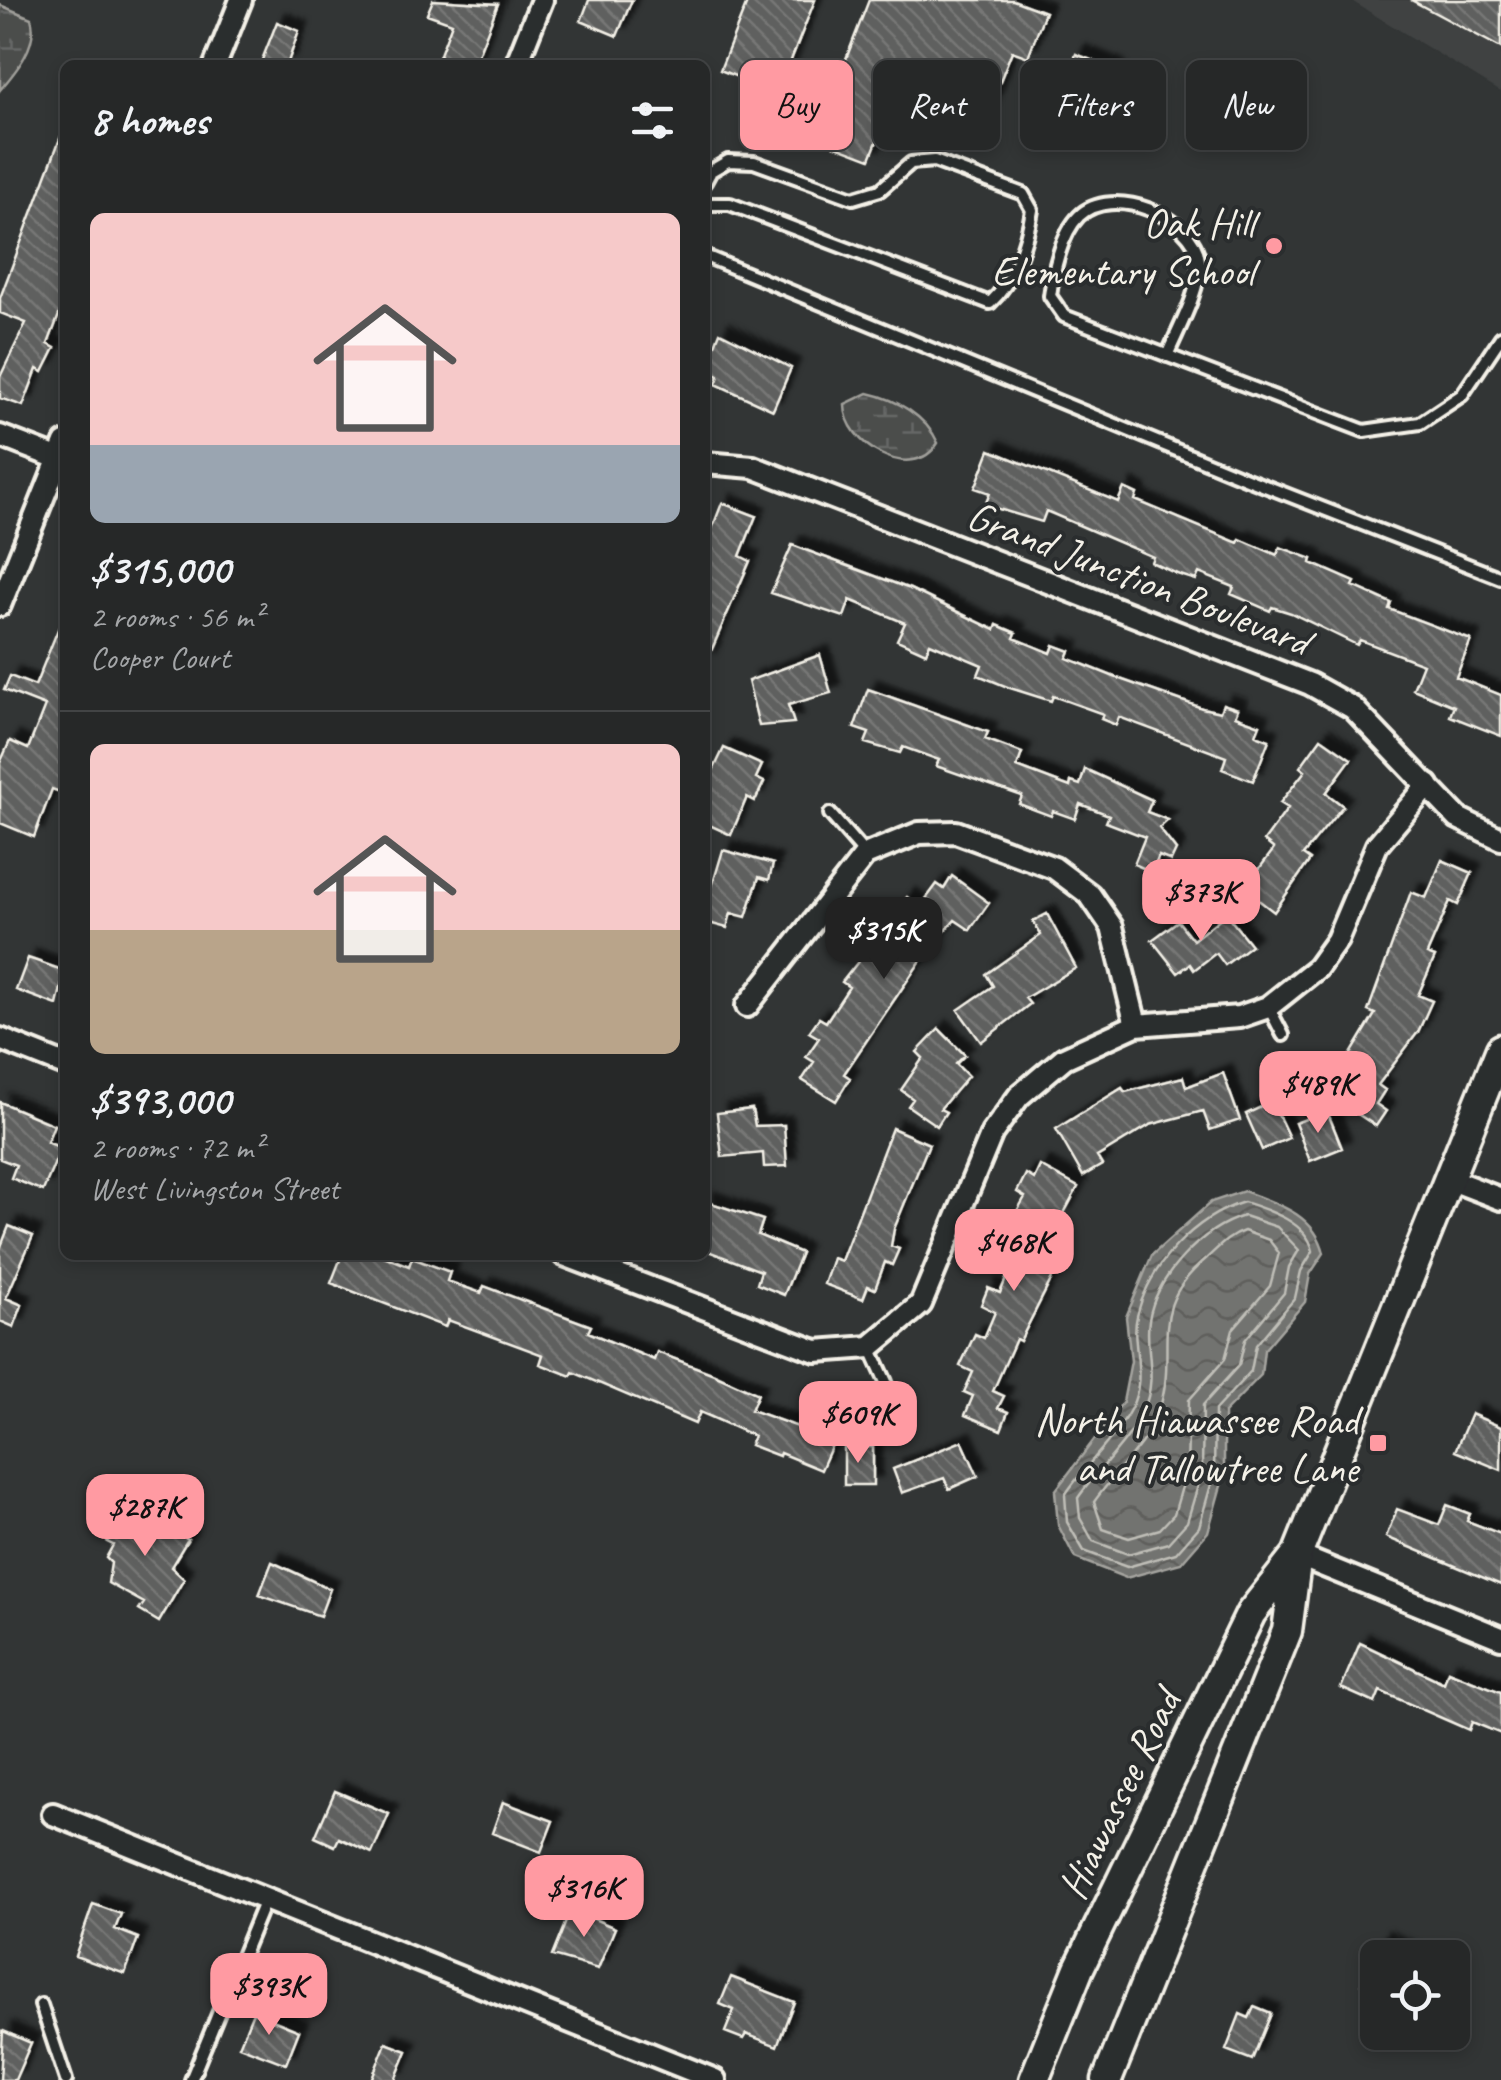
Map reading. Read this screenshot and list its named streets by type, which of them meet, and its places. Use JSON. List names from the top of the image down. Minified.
{"streets":{"main road":["Hiawassee Road"],"street":["Grand Junction Boulevard"]},"places":{"other":["Oak Hill Elementary School"],"transit":["North Hiawassee Road and Tallowtree Lane"]},"page":{"chip":["Buy","Rent","Filters","New"],"heading":"8 homes","list":[{"name":"$315,000","note":"2 rooms · 56 m² · Cooper Court"},{"name":"$393,000","note":"2 rooms · 72 m² · West Livingston Street"}],"price":["$373K","$315K","$489K","$468K","$609K","$287K","$316K","$393K"]}}
